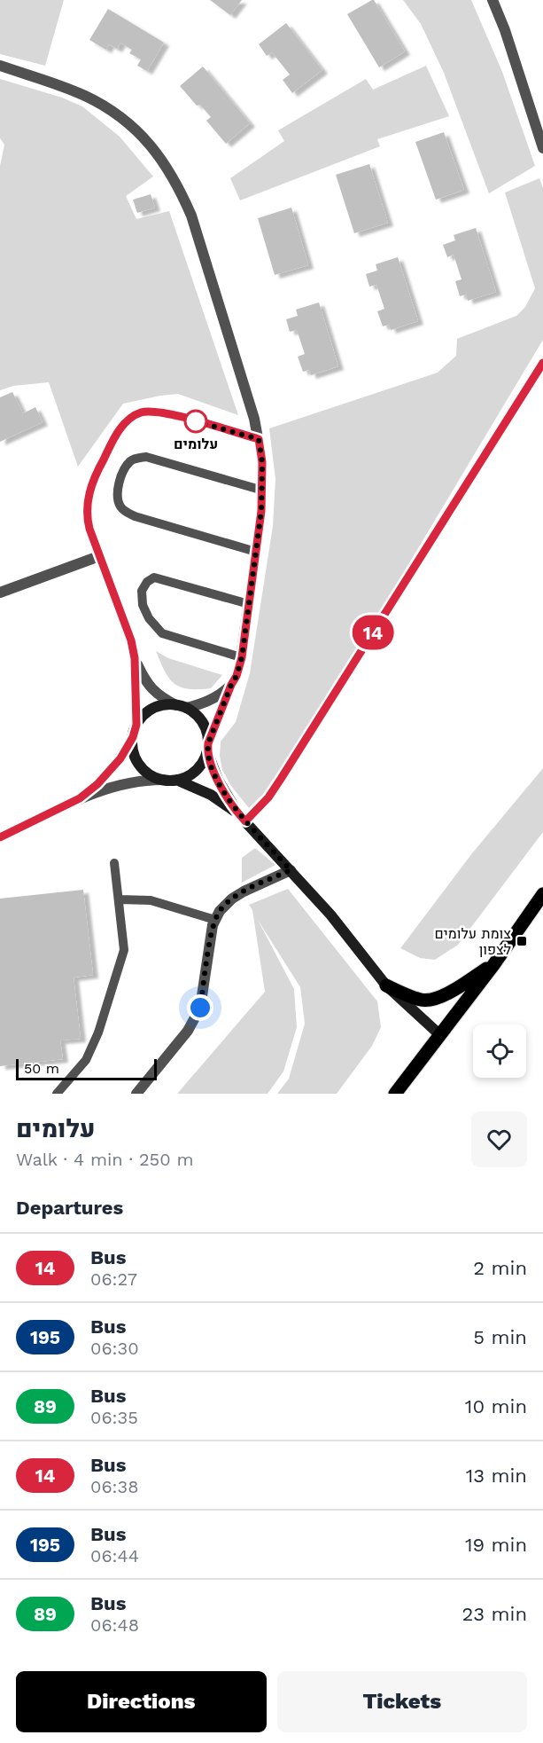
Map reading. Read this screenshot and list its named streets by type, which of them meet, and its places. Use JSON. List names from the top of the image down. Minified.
{"places":{"other":["עלומים"],"transit":["צומת עלומים לצפון"]},"lines":["bus line 14"],"scale_bar":"50 m","page":{"on_map":"14","scale":"50 m","heading":[["עלומים","Walk · 4 min · 250 m"],"Departures"],"list":[{"mark":"14","name":"Bus","note":"06:27","value":"2 min"},{"mark":"195","name":"Bus","note":"06:30","value":"5 min"},{"mark":"89","name":"Bus","note":"06:35","value":"10 min"},{"mark":"14","name":"Bus","note":"06:38","value":"13 min"},{"mark":"195","name":"Bus","note":"06:44","value":"19 min"},{"mark":"89","name":"Bus","note":"06:48","value":"23 min"}],"buttons":["Directions","Tickets"]}}
